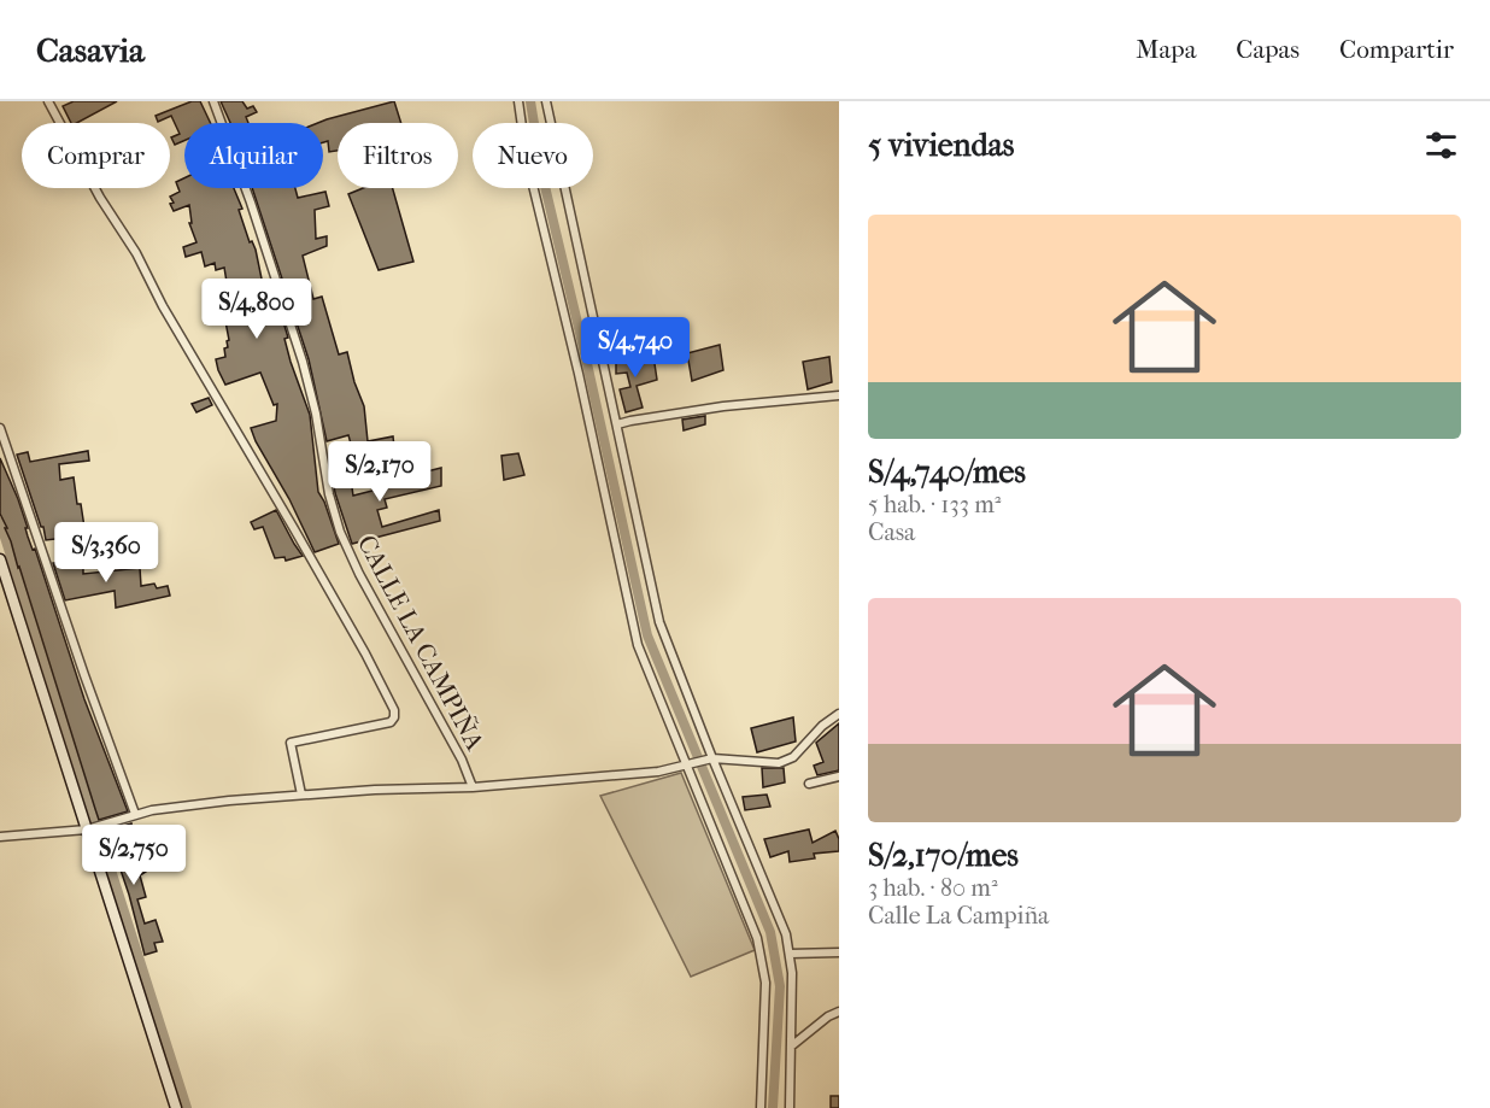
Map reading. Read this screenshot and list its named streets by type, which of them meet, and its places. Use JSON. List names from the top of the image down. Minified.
{"streets":{"street":["CALLE LA CAMPIÑA"]},"page":{"header":"Casavia","nav":["Mapa","Capas","Compartir"],"heading":"5 viviendas","chip":["Comprar","Alquilar","Filtros","Nuevo"],"list":[{"name":"S/4,740/mes","note":"5 hab. · 133 m² · Casa"},{"name":"S/2,170/mes","note":"3 hab. · 80 m² · Calle La Campiña"}],"price":["S/4,800","S/4,740","S/2,170","S/3,360","S/2,750"]}}
